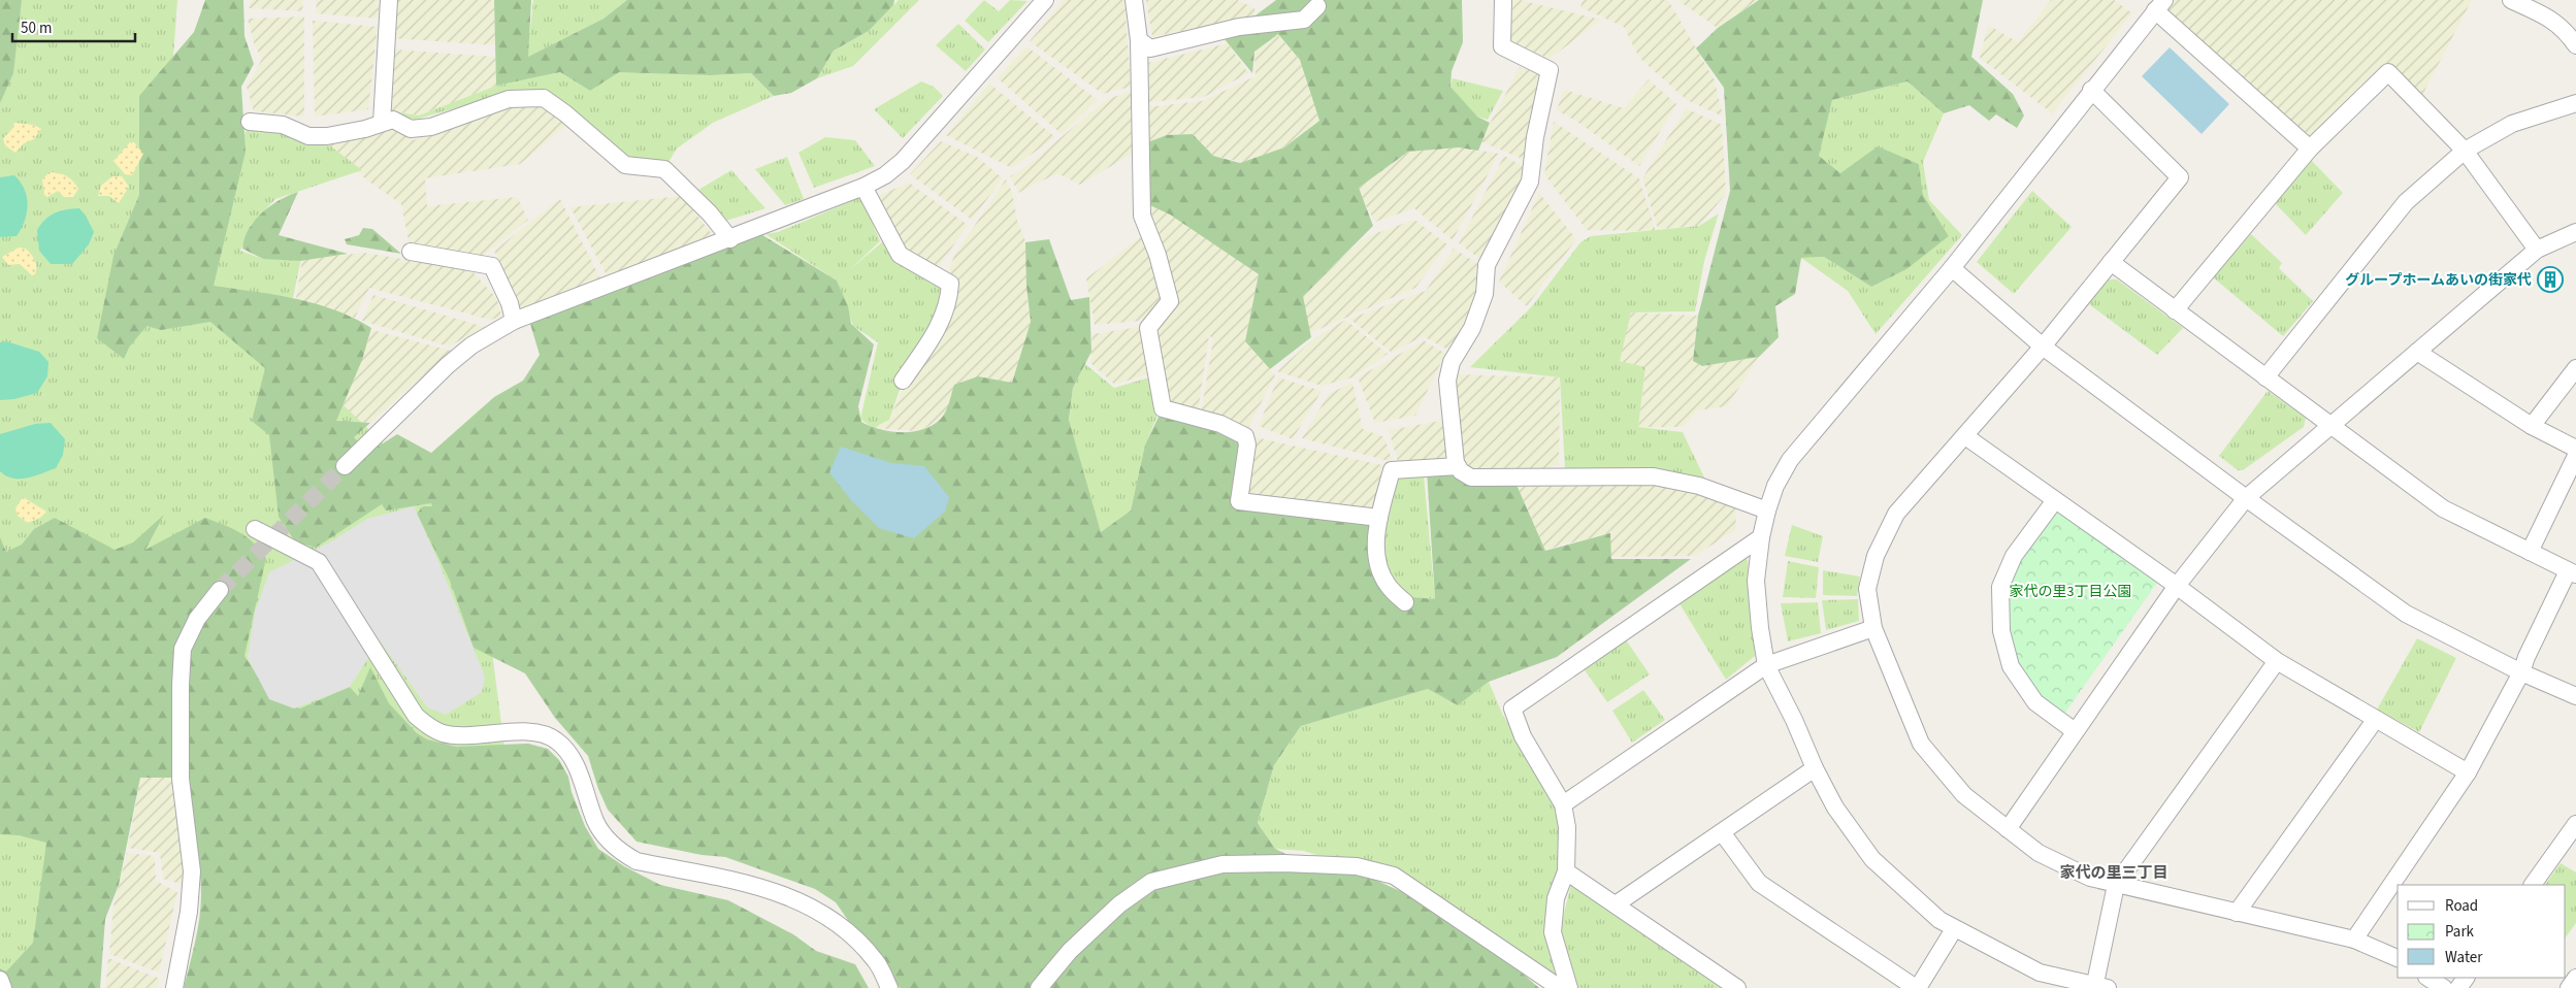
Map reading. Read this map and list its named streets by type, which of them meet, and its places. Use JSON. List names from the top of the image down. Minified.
{"districts":["家代の里三丁目"],"parks":["家代の里3丁目公園"],"places":{"building":["グループホームあいの街家代"]},"legend":["Road","Park","Water"],"scale_bar":"50 m"}
